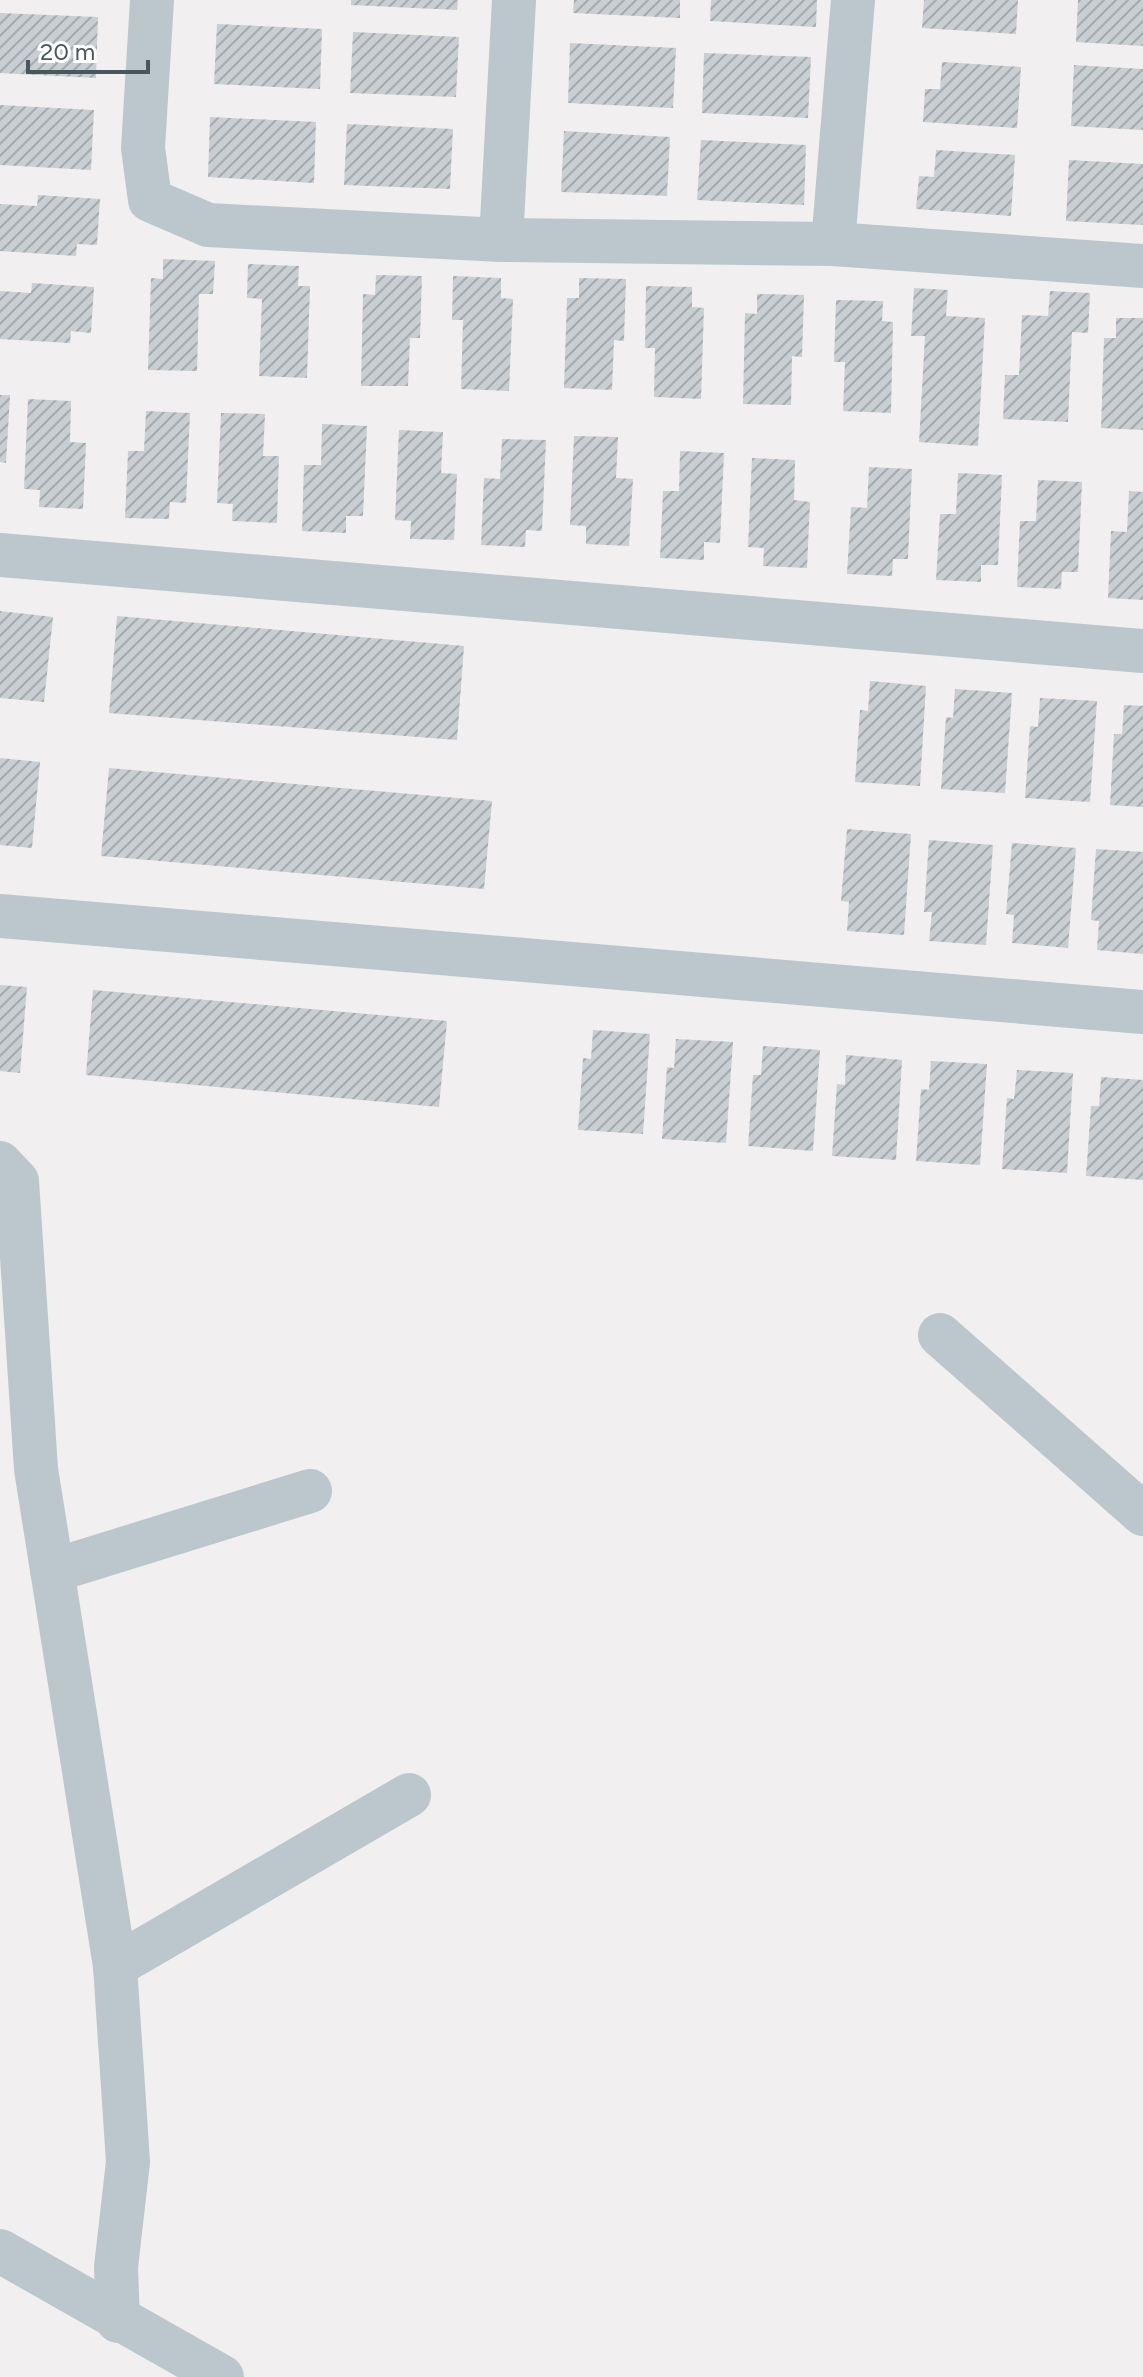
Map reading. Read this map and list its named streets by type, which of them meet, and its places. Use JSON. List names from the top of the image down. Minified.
{"scale_bar":"20 m"}
